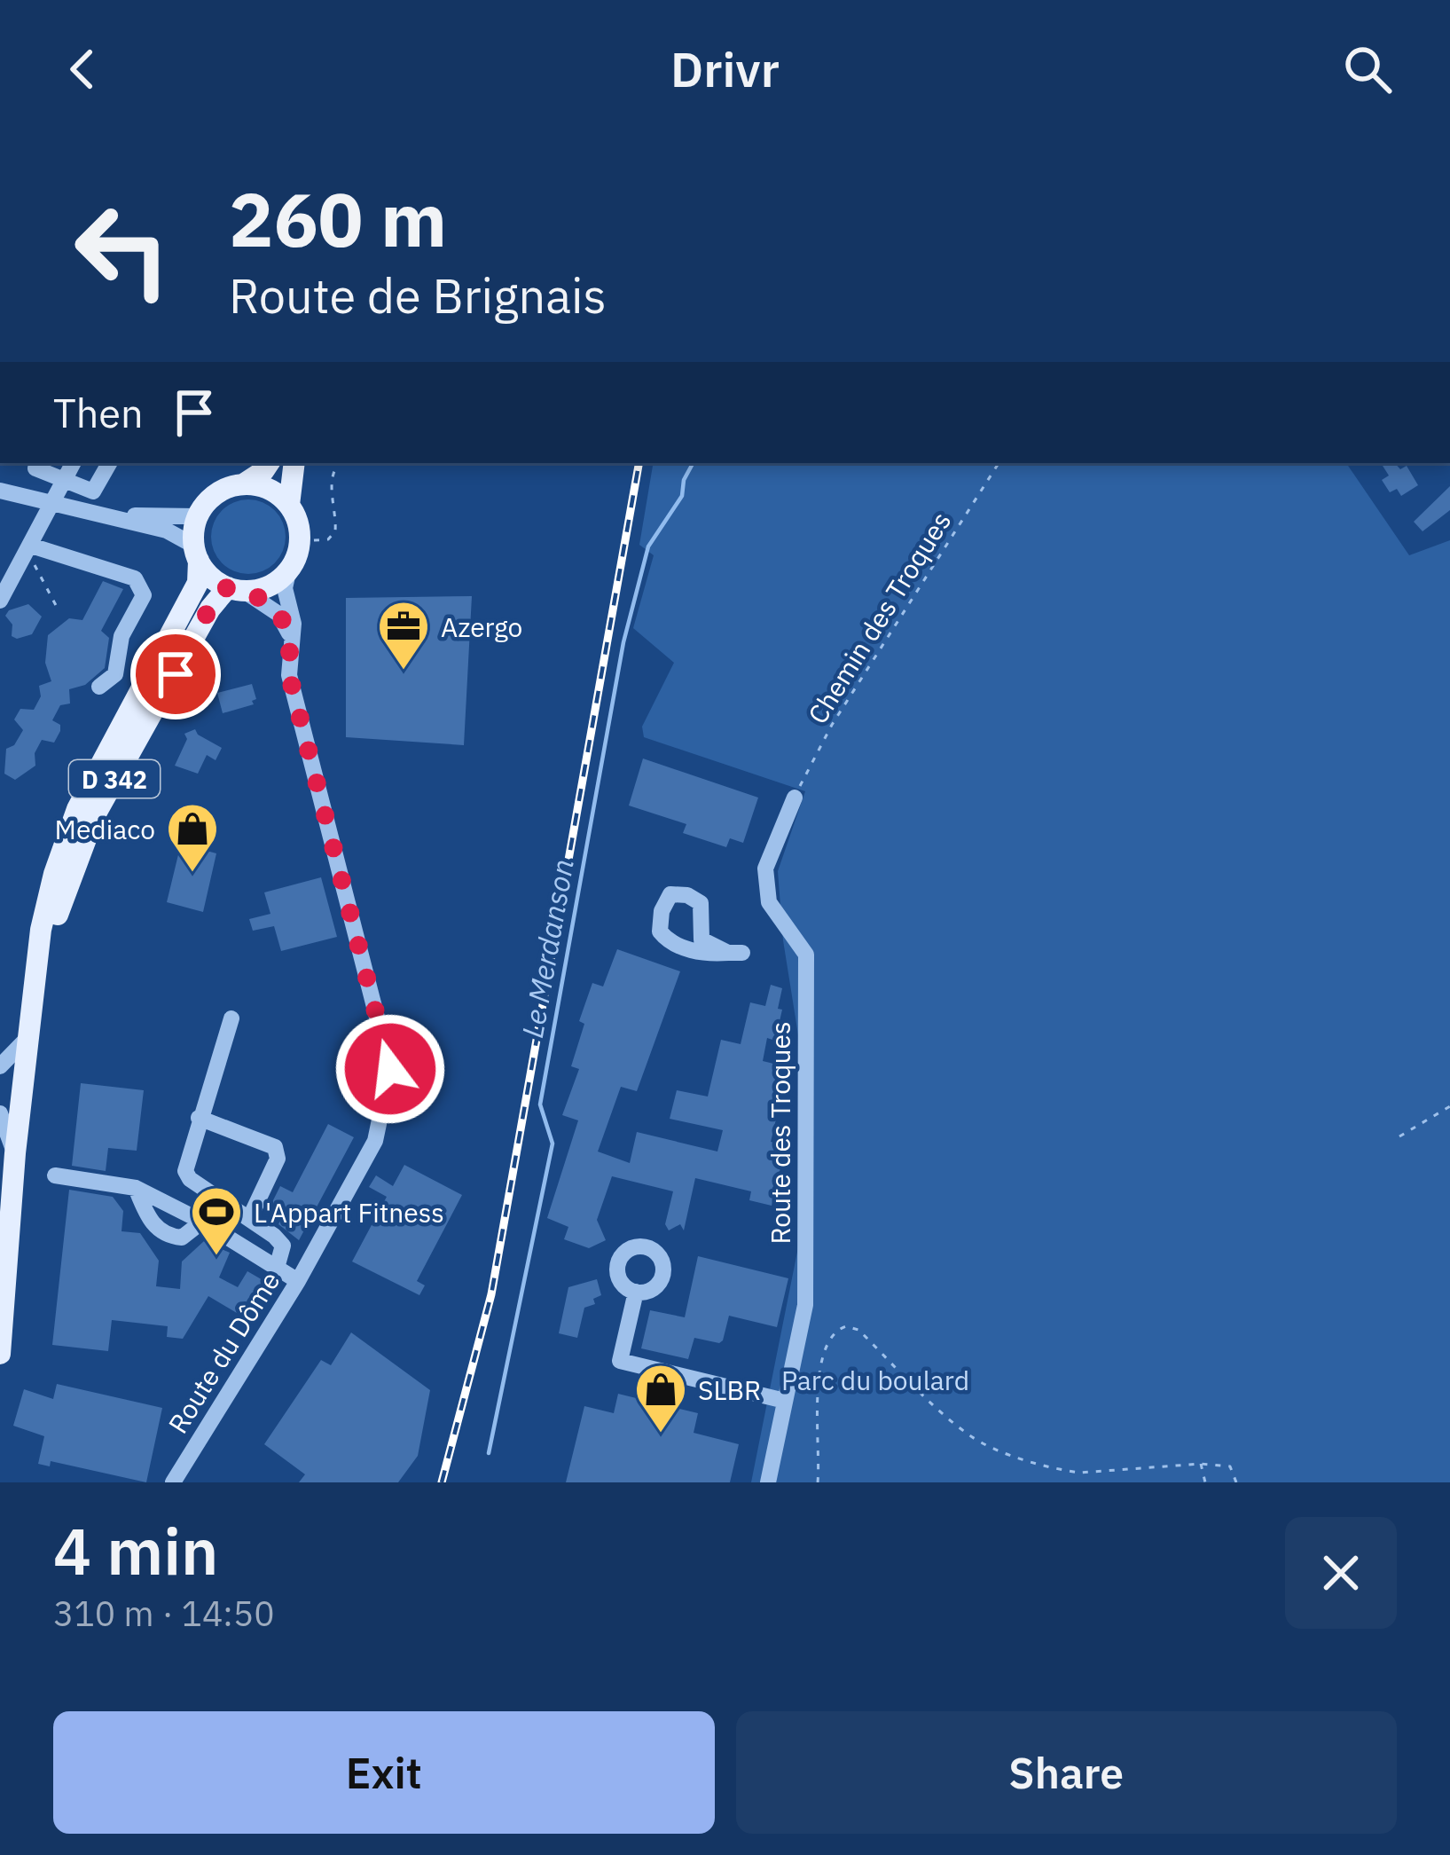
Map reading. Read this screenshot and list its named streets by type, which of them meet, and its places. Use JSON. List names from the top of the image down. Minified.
{"streets":{"main road":["D 342"],"street":["Route des Troques","Route du Dôme"],"path":["Chemin des Troques"]},"crossings":[["Chemin des Troques","Route des Troques"],["D 342","Route du Dôme"]],"water":["Le Merdanson"],"parks":["Parc du boulard"],"places":{"office":["Azergo"],"shop":["Mediaco","SLBR"],"sports":["L'Appart Fitness"]},"page":{"header":"Drivr","turn":["260 m","Route de Brignais"],"then":"Then","heading":["4 min","310 m · 14:50"],"buttons":["Exit","Share"]}}
